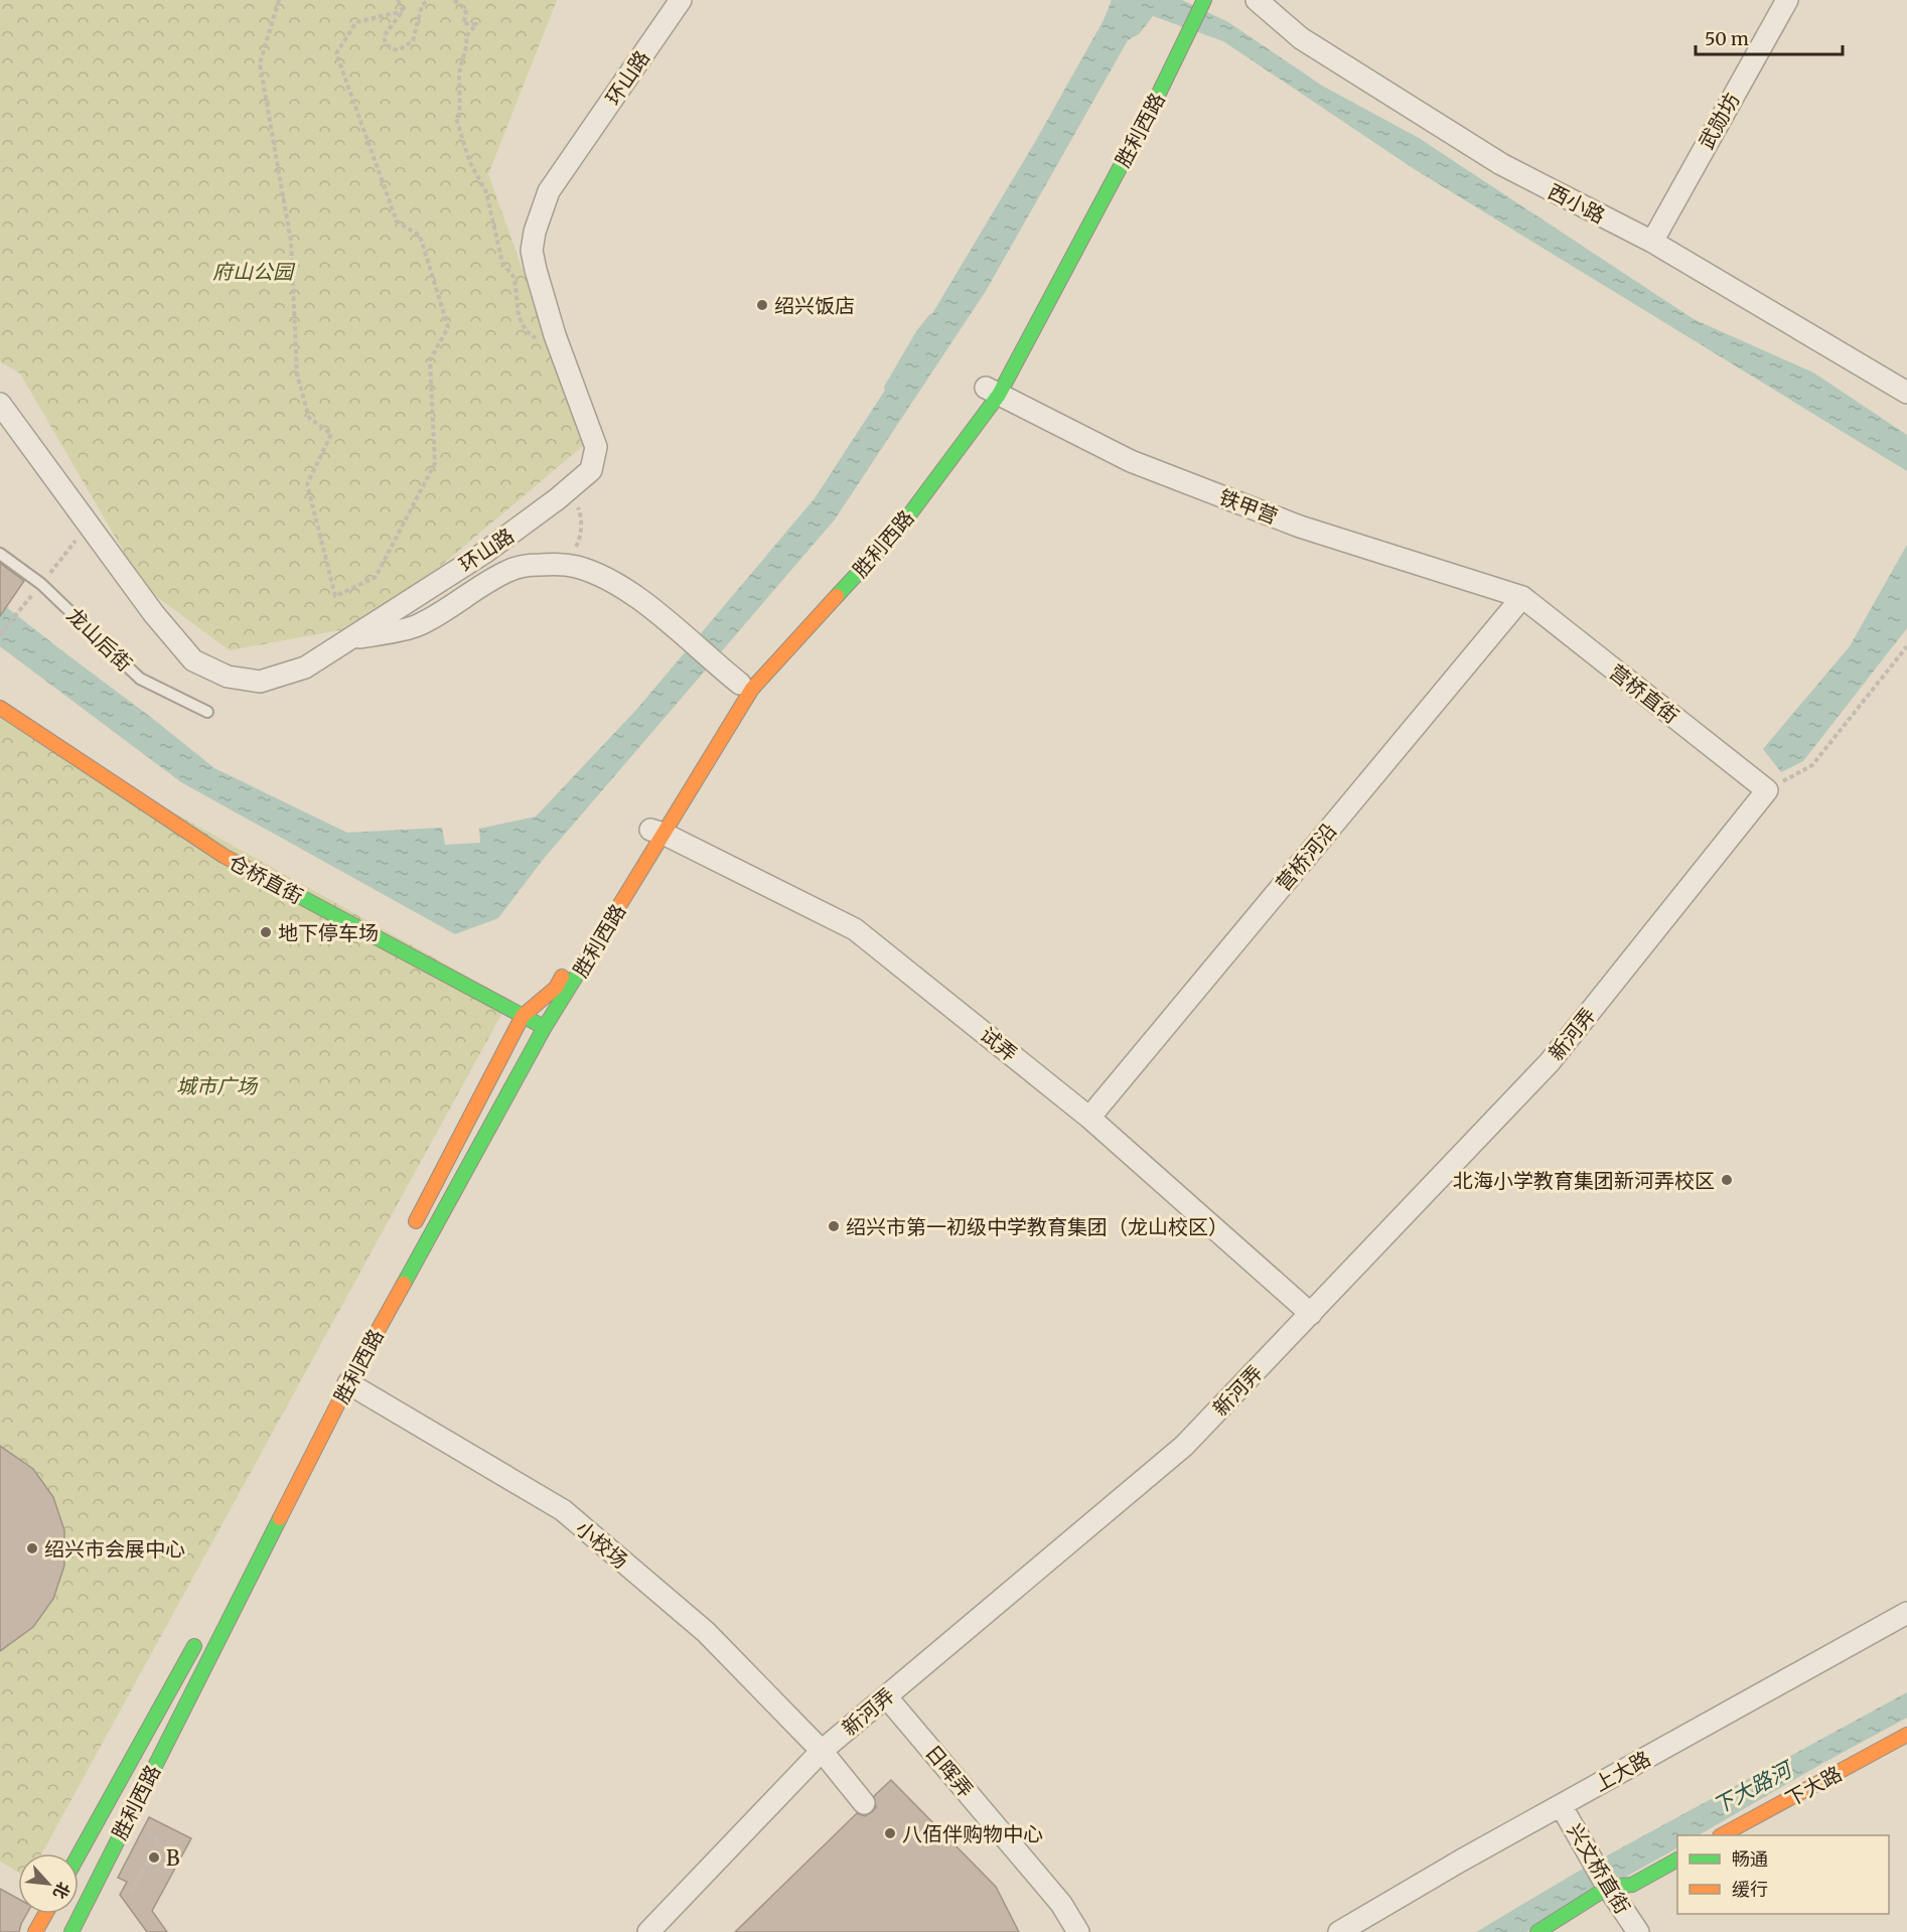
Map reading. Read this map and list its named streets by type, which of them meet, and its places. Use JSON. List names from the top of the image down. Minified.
{"streets":{"main road":["胜利西路","仓桥直街","下大路"],"street":["环山路","武勋坊","西小路","铁甲营","营桥直街","营桥河沿","新河弄","试弄","小校场","日晖弄","上大路","兴文桥直街"],"lane":["龙山后街"]},"crossings":[["武勋坊","西小路"],["胜利西路","铁甲营"],["胜利西路","仓桥直街"],["胜利西路","试弄"],["胜利西路","小校场"],["铁甲营","营桥直街"],["铁甲营","营桥河沿"],["营桥直街","营桥河沿"],["营桥直街","新河弄"],["营桥河沿","试弄"],["新河弄","试弄"],["新河弄","小校场"],["新河弄","日晖弄"],["上大路","兴文桥直街"]],"water":["下大路河"],"parks":["府山公园","城市广场"],"places":["绍兴饭店","地下停车场","北海小学教育集团新河弄校区","绍兴市第一初级中学教育集团（龙山校区）","绍兴市会展中心","八佰伴购物中心","B"],"legend":["畅通","缓行"],"scale_bar":"50 m","north":"bottom right"}
